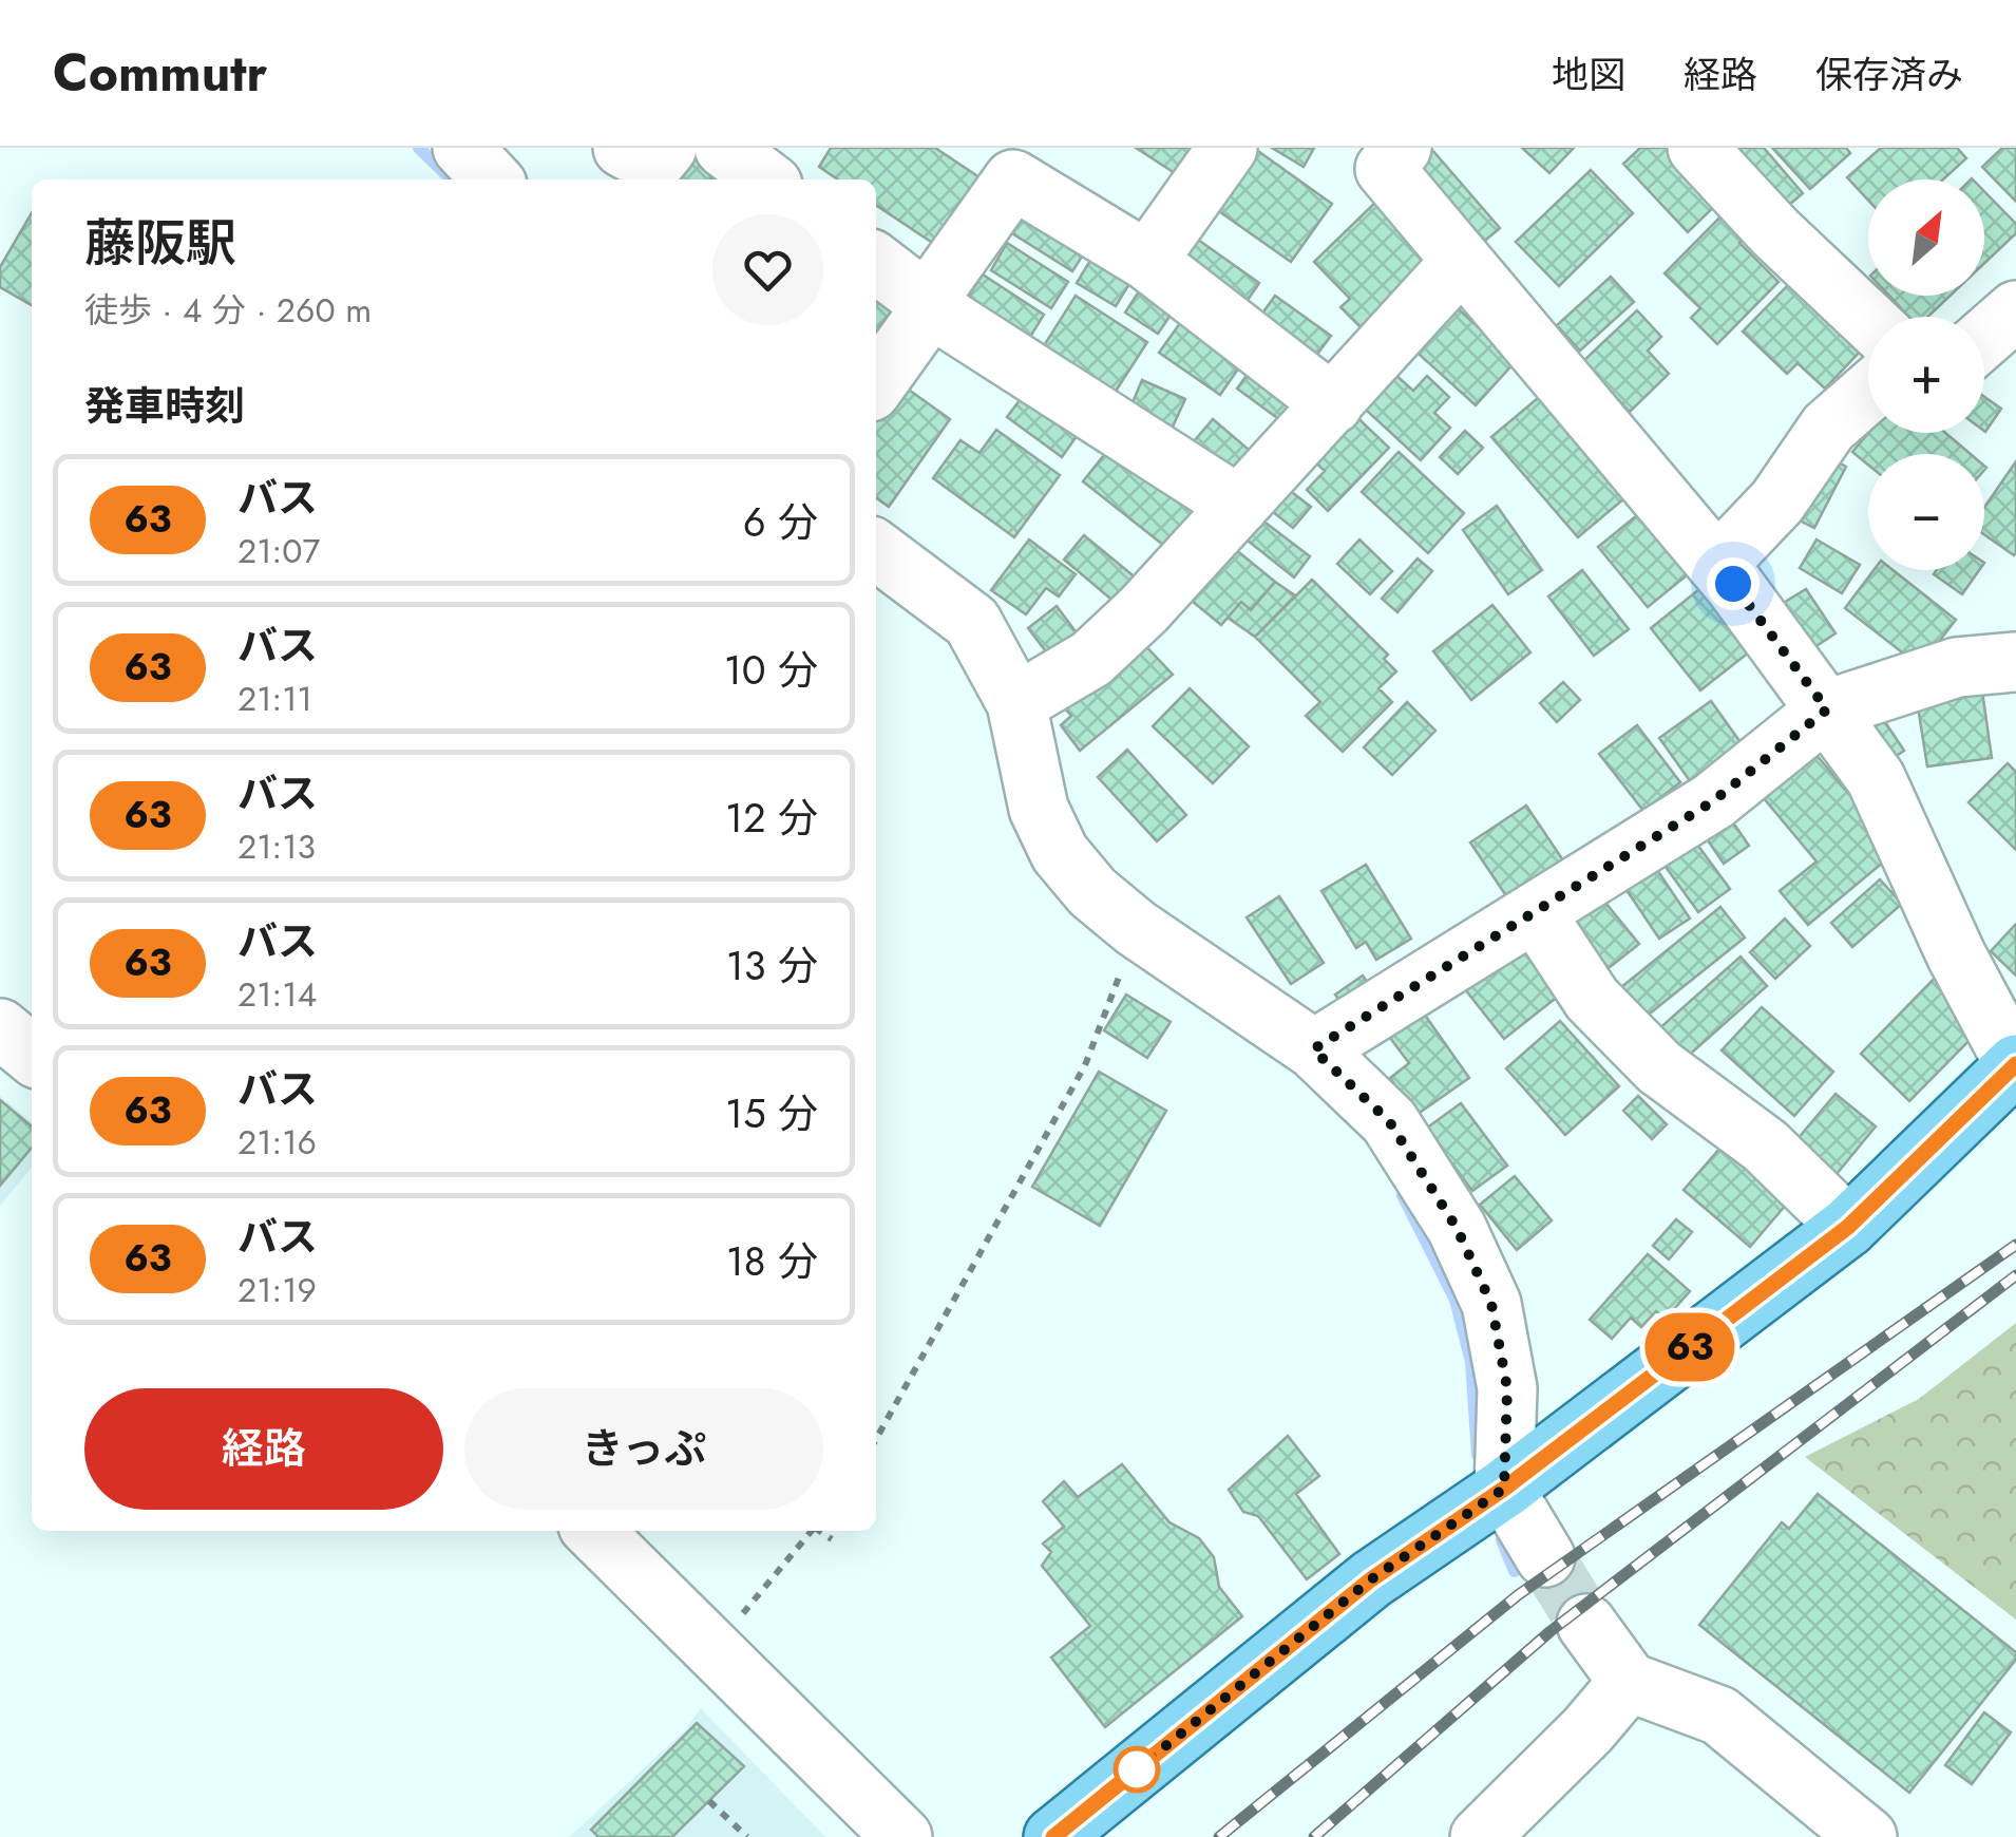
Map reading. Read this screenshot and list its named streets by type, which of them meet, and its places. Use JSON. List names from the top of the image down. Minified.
{"lines":["bus line 63"],"north":"top right","page":{"header":"Commutr","nav":["地図","経路","保存済み"],"on_map":"63","map_buttons":["+","−"],"heading":[["藤阪駅","徒歩 · 4 分 · 260 m"],"発車時刻"],"list":[{"mark":"63","name":"バス","note":"21:07","value":"6 分"},{"mark":"63","name":"バス","note":"21:11","value":"10 分"},{"mark":"63","name":"バス","note":"21:13","value":"12 分"},{"mark":"63","name":"バス","note":"21:14","value":"13 分"},{"mark":"63","name":"バス","note":"21:16","value":"15 分"},{"mark":"63","name":"バス","note":"21:19","value":"18 分"}],"buttons":["経路","きっぷ"]}}
